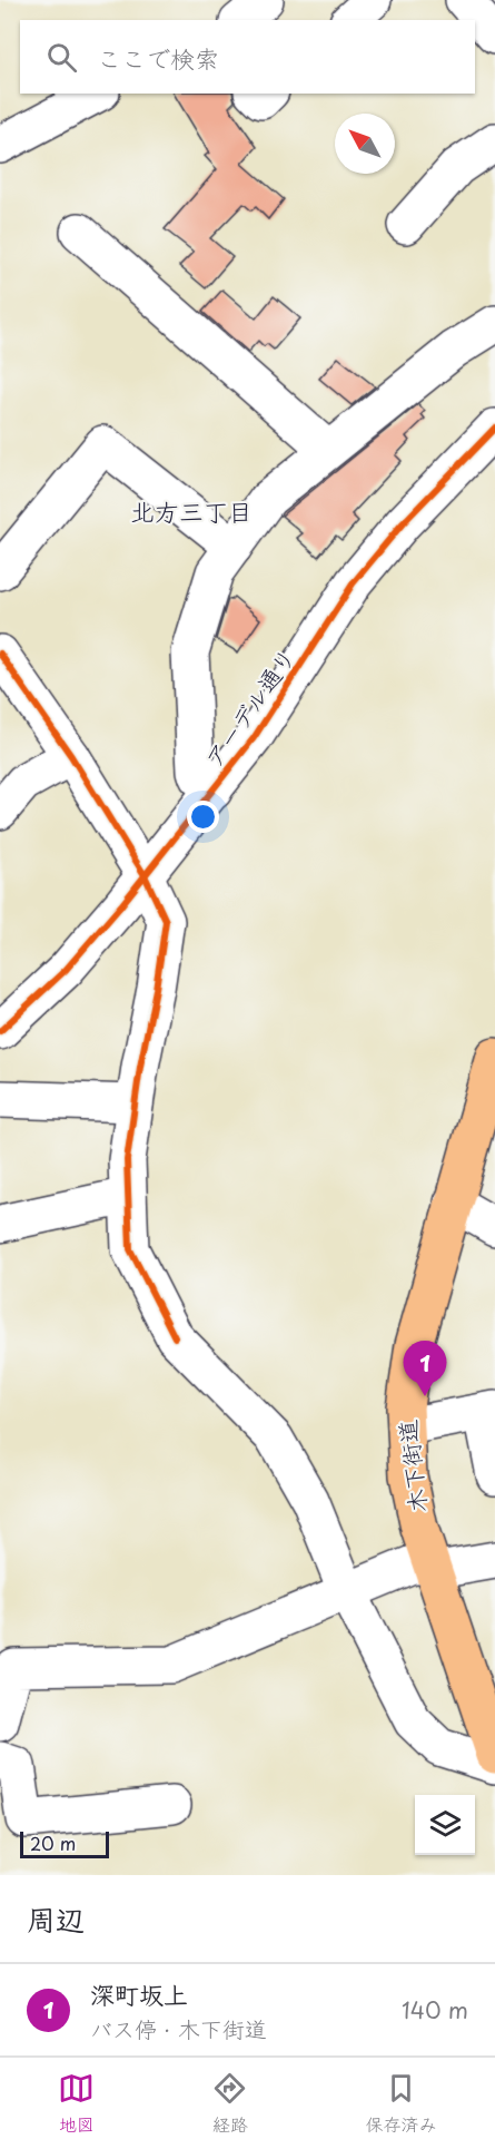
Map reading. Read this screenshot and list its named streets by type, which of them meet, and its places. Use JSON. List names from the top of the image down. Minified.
{"streets":{"main road":["木下街道"],"street":["アーデル通り"]},"districts":["北方三丁目"],"scale_bar":"20 m","north":"top left","page":{"search":"ここで検索","pins":"1","scale":"20 m","heading":"周辺","list":[{"mark":"1","name":"深町坂上","note":"バス停 · 木下街道","value":"140 m"}],"nav":["地図","経路","保存済み"]}}
